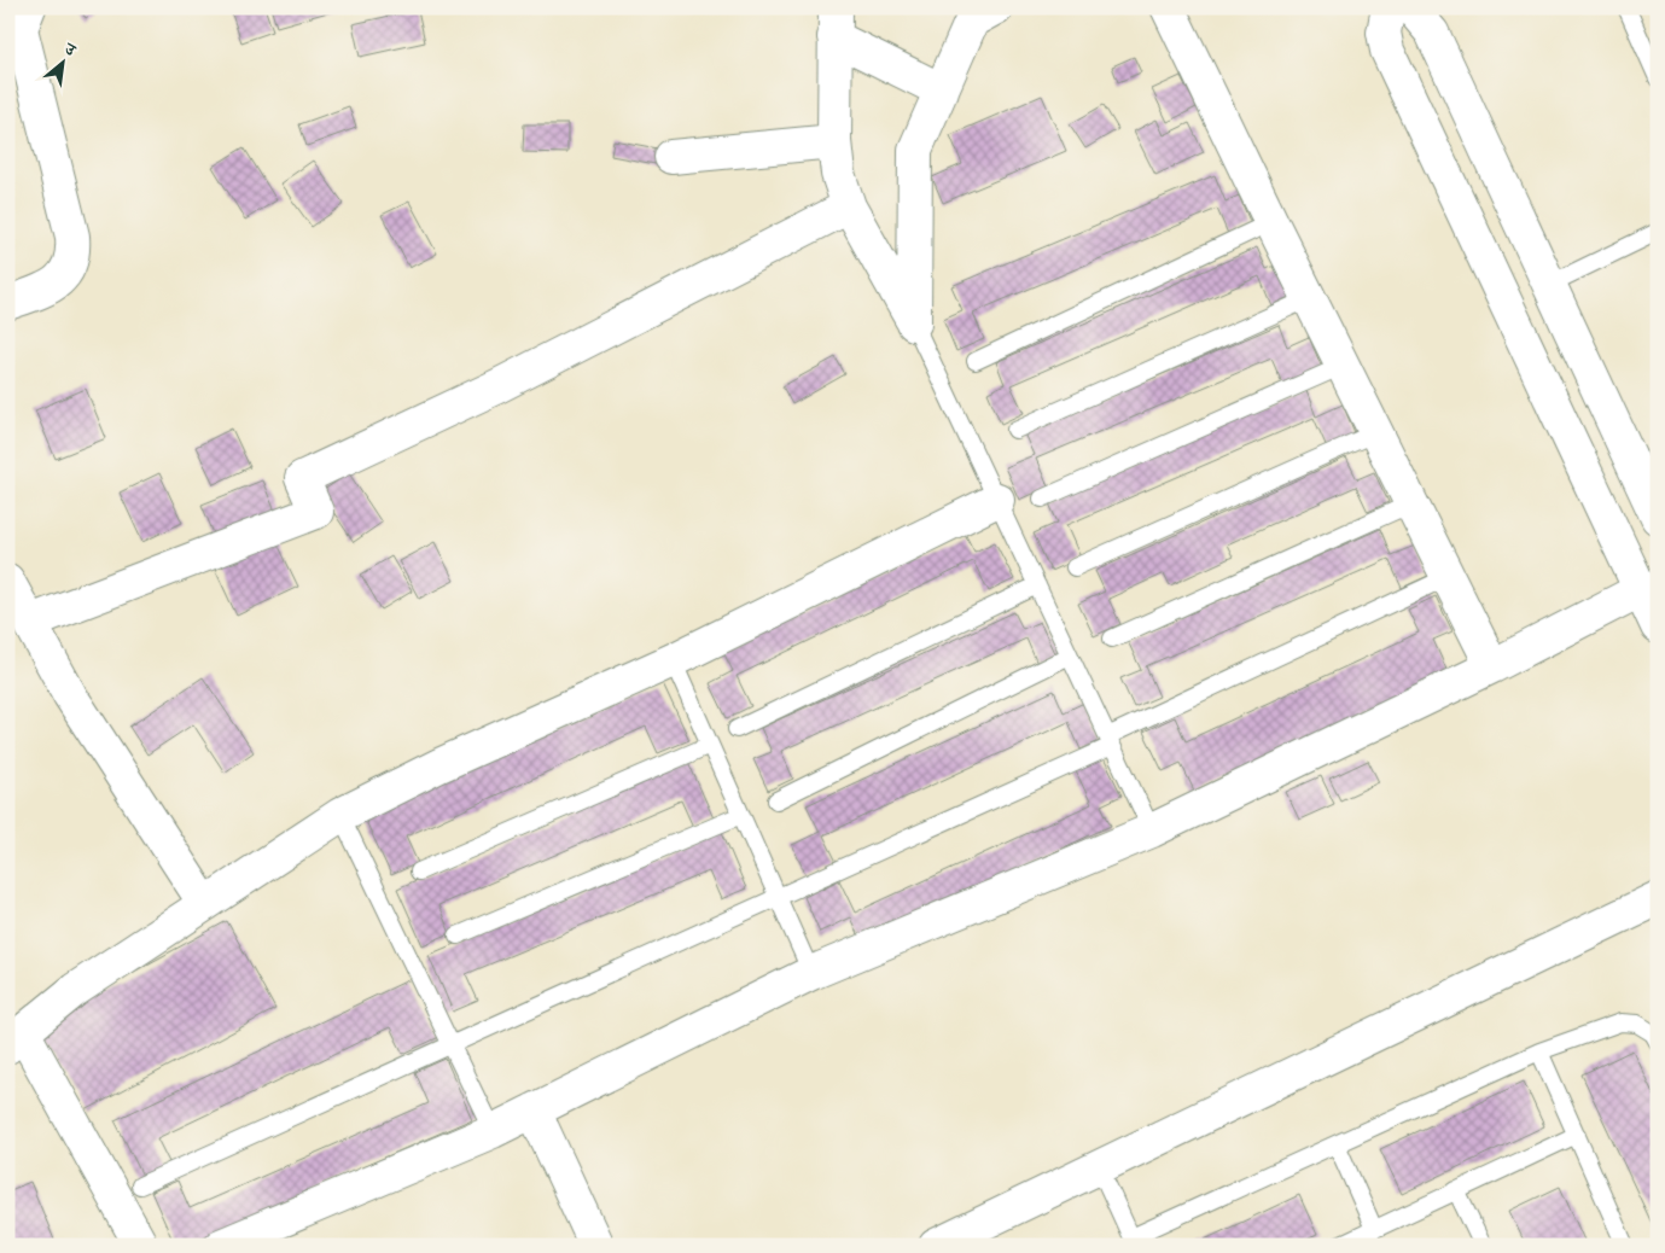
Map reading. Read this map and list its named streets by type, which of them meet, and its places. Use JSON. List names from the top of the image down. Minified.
{"north":"top right"}
